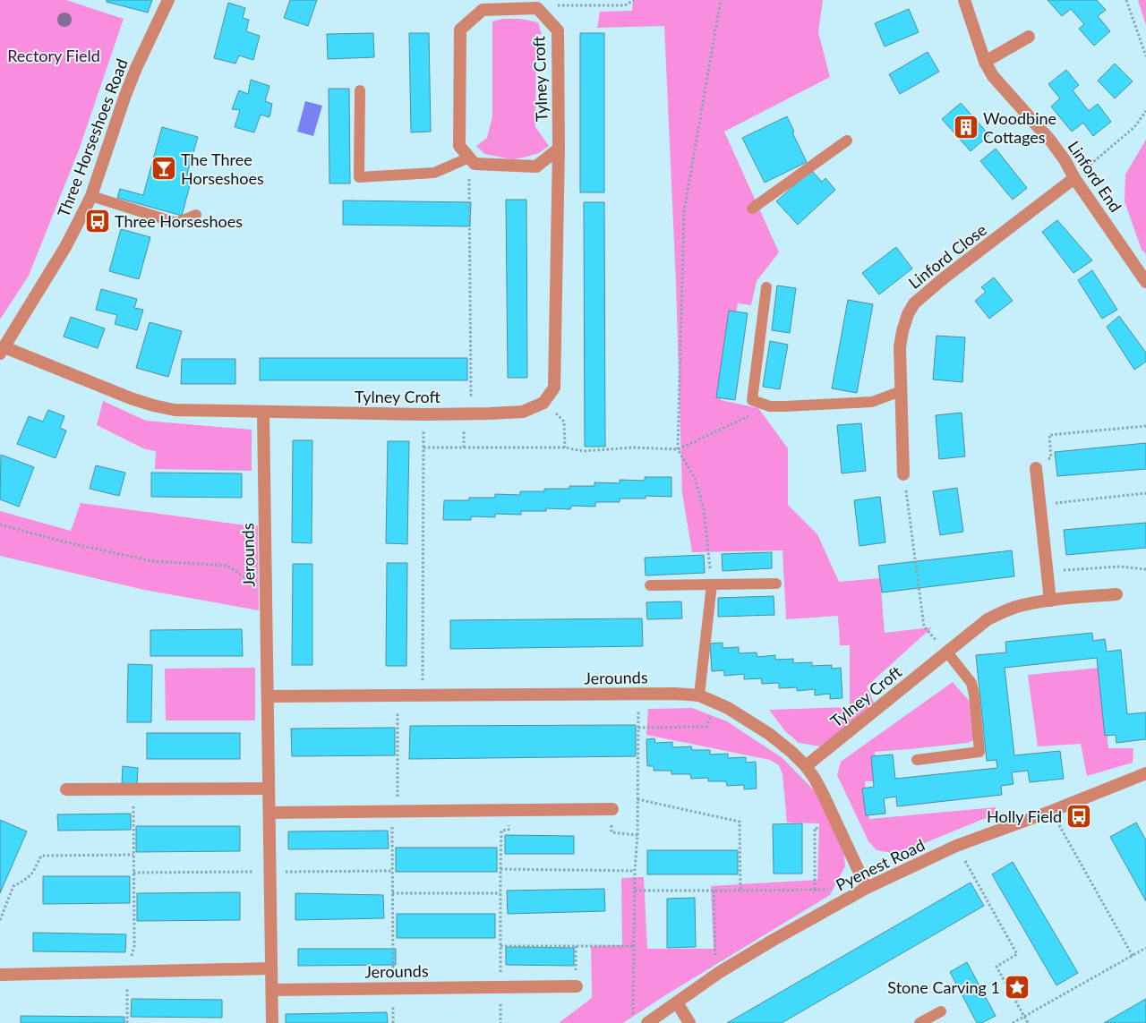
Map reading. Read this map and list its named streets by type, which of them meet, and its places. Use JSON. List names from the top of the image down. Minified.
{"streets":{"street":["Tylney Croft","Three Horseshoes Road","Linford End","Linford Close","Jerounds","Pyenest Road"]},"crossings":[["Tylney Croft","Three Horseshoes Road"],["Tylney Croft","Jerounds"],["Linford End","Linford Close"],["Jerounds","Pyenest Road"]],"parks":["Rectory Field"],"places":{"building":["Woodbine Cottages"],"bar":["The Three Horseshoes"],"bus stop":["Three Horseshoes","Holly Field"],"place":["Stone Carving 1"]}}
